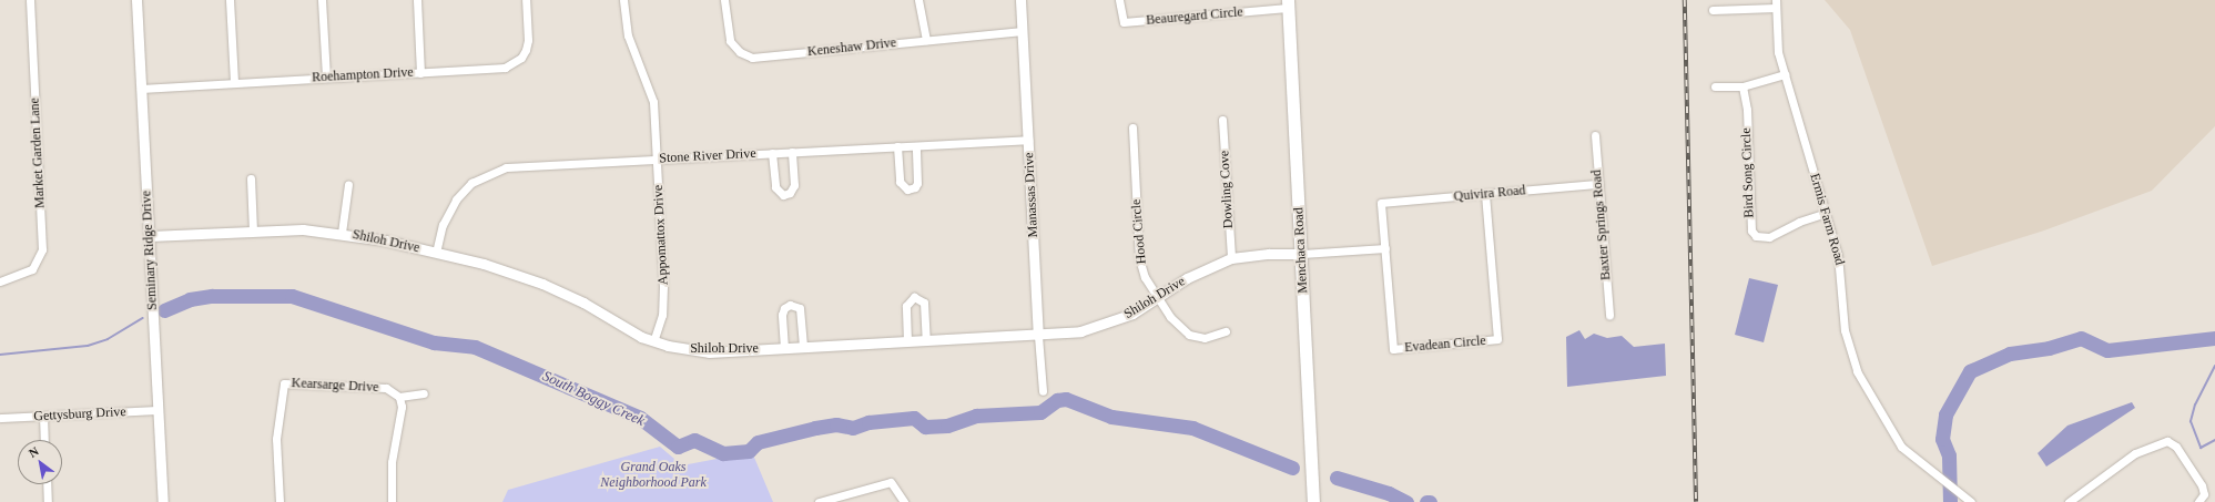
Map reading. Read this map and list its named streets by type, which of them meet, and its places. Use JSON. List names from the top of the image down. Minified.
{"streets":{"main road":["Menchaca Road"],"street":["Beauregard Circle","Keneshaw Drive","Roehampton Drive","Market Garden Lane","Stone River Drive","Bird Song Circle","Dowling Cove","Quivira Road","Manassas Drive","Ermis Farm Road","Baxter Springs Road","Hood Circle","Appomattox Drive","Shiloh Drive","Seminary Ridge Drive","Evadean Circle","Kearsarge Drive","Gettysburg Drive"]},"crossings":[["Beauregard Circle","Menchaca Road"],["Keneshaw Drive","Manassas Drive"],["Roehampton Drive","Seminary Ridge Drive"],["Stone River Drive","Manassas Drive"],["Stone River Drive","Appomattox Drive"],["Stone River Drive","Shiloh Drive"],["Bird Song Circle","Ermis Farm Road"],["Dowling Cove","Shiloh Drive"],["Quivira Road","Baxter Springs Road"],["Quivira Road","Evadean Circle"],["Manassas Drive","Shiloh Drive"],["Hood Circle","Shiloh Drive"],["Appomattox Drive","Shiloh Drive"],["Shiloh Drive","Seminary Ridge Drive"],["Shiloh Drive","Menchaca Road"],["Seminary Ridge Drive","Gettysburg Drive"]],"water":["South Boggy Creek"],"parks":["Grand Oaks Neighborhood Park"],"north":"top left"}
